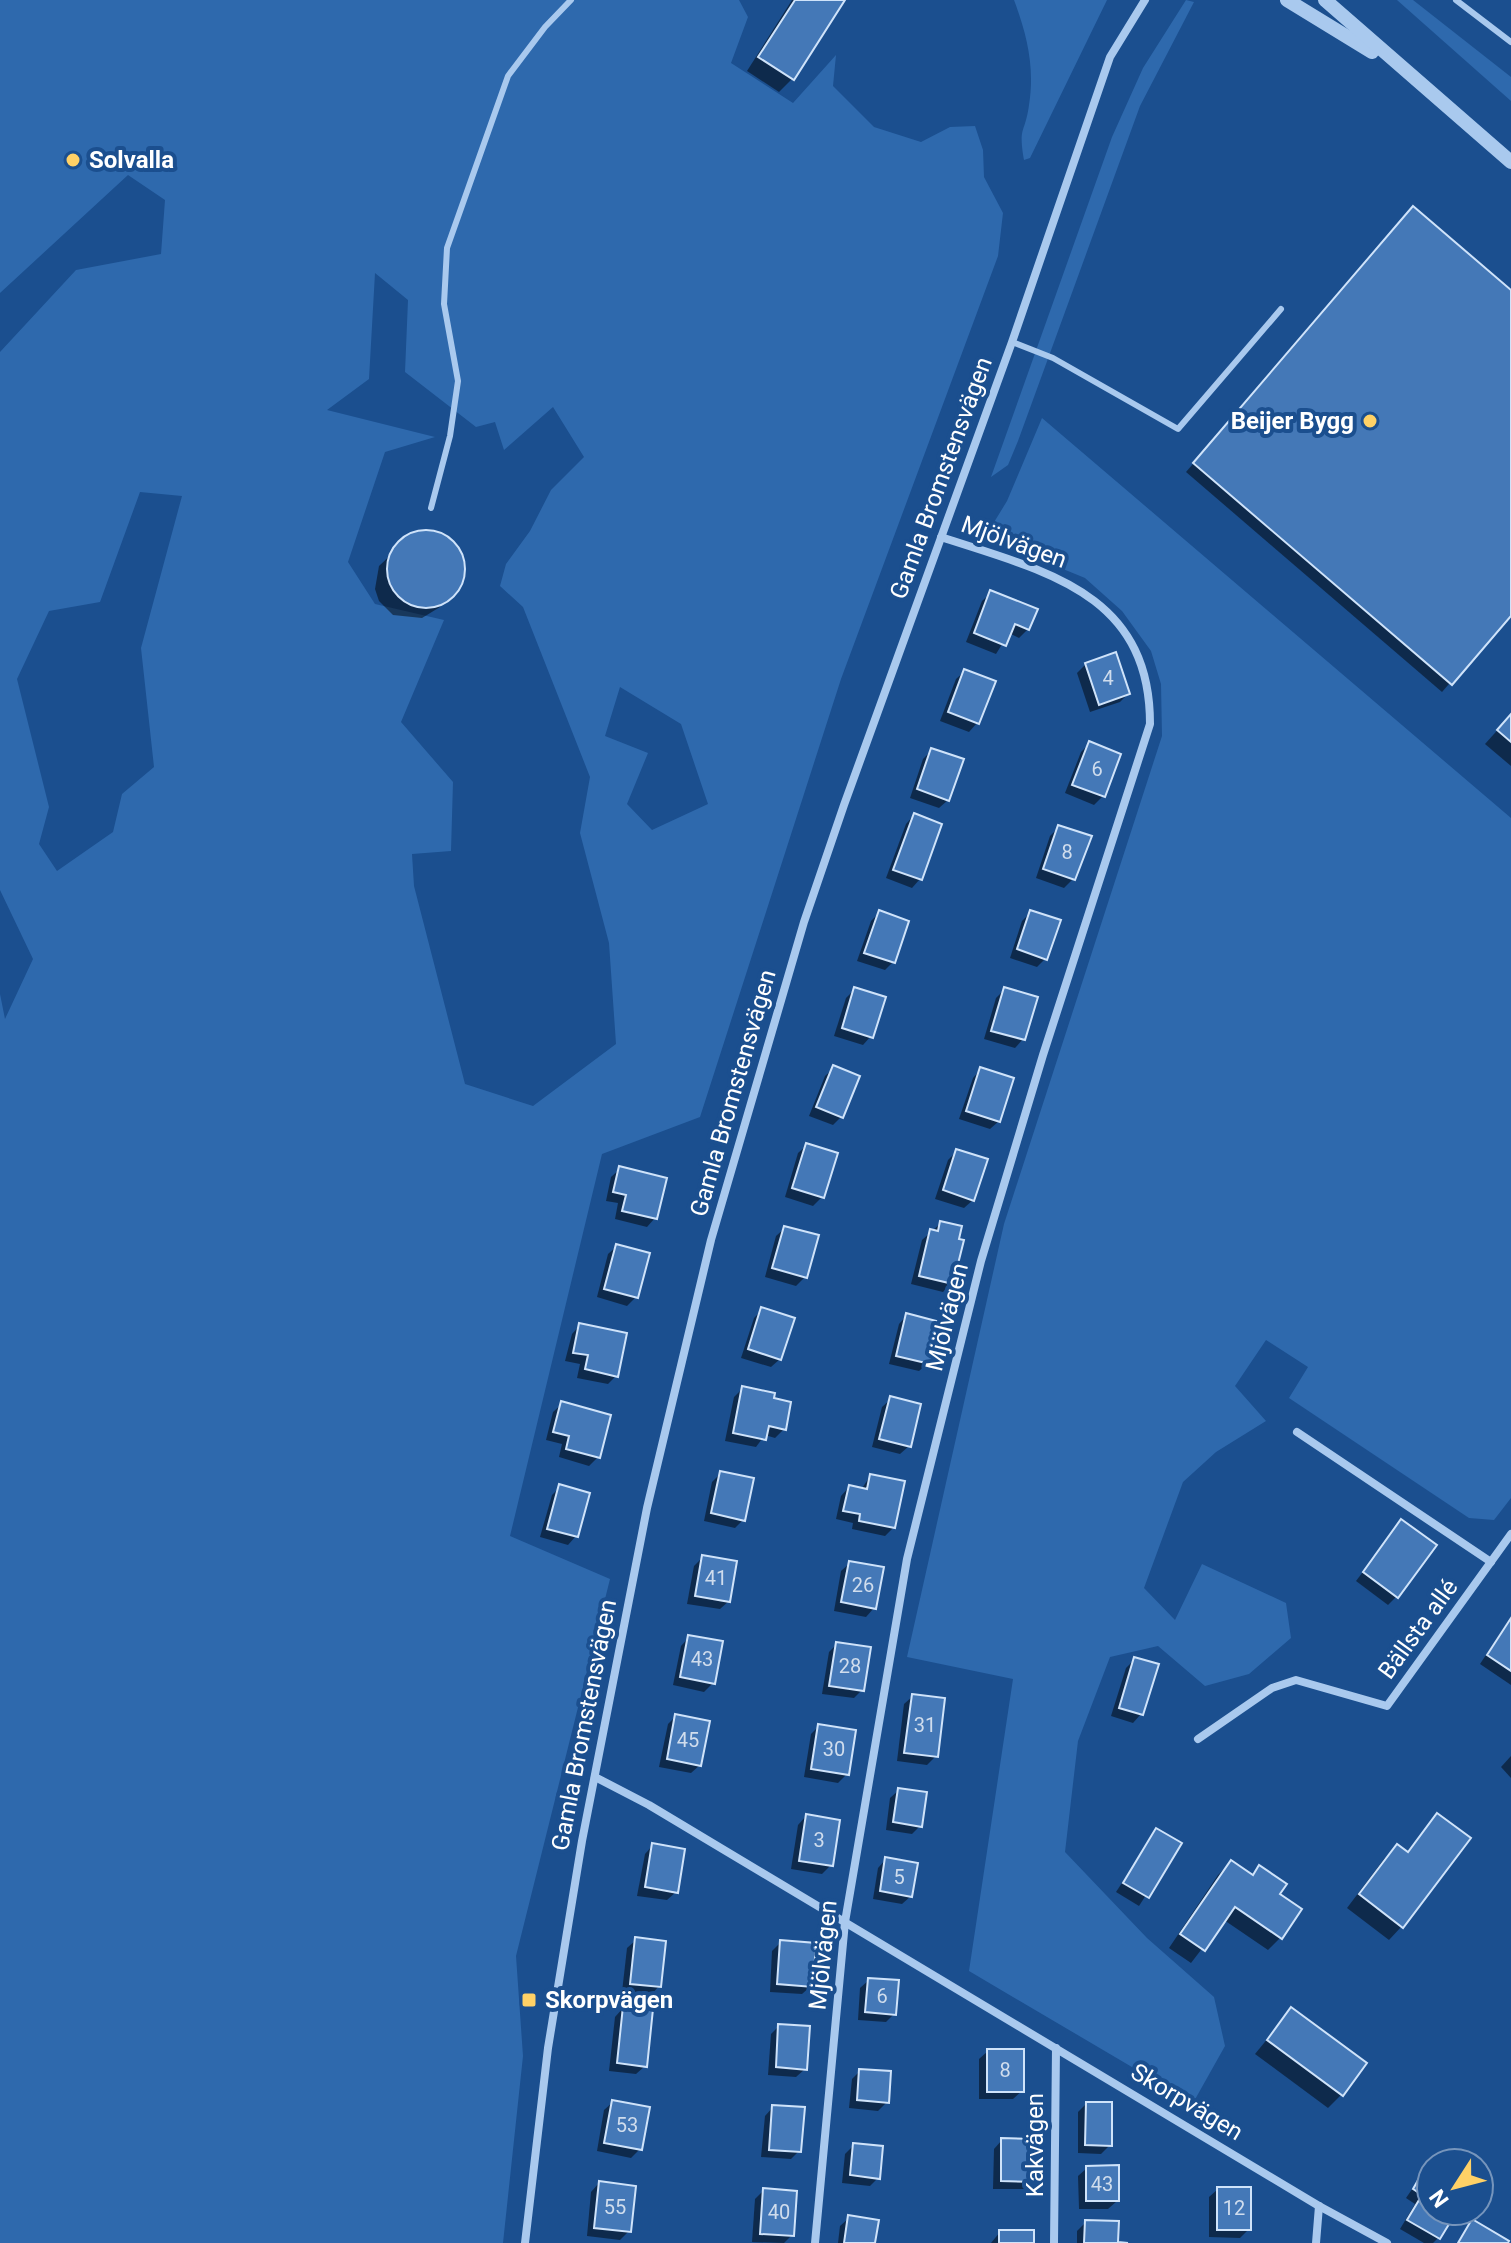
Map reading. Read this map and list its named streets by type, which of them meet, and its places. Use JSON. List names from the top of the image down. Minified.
{"streets":{"street":["Gamla Bromstensvägen","Mjölvägen","Bällsta allé","Skorpvägen","Kakvägen"]},"crossings":[["Gamla Bromstensvägen","Mjölvägen"],["Gamla Bromstensvägen","Skorpvägen"],["Mjölvägen","Skorpvägen"],["Skorpvägen","Kakvägen"]],"places":{"other":["Solvalla","Beijer Bygg"],"transit":["Skorpvägen"]},"house_numbers":["4","6","8","41","26","43","28","31","45","30","3","5","6","8","53","43","55","12","40"],"north":"bottom left"}
